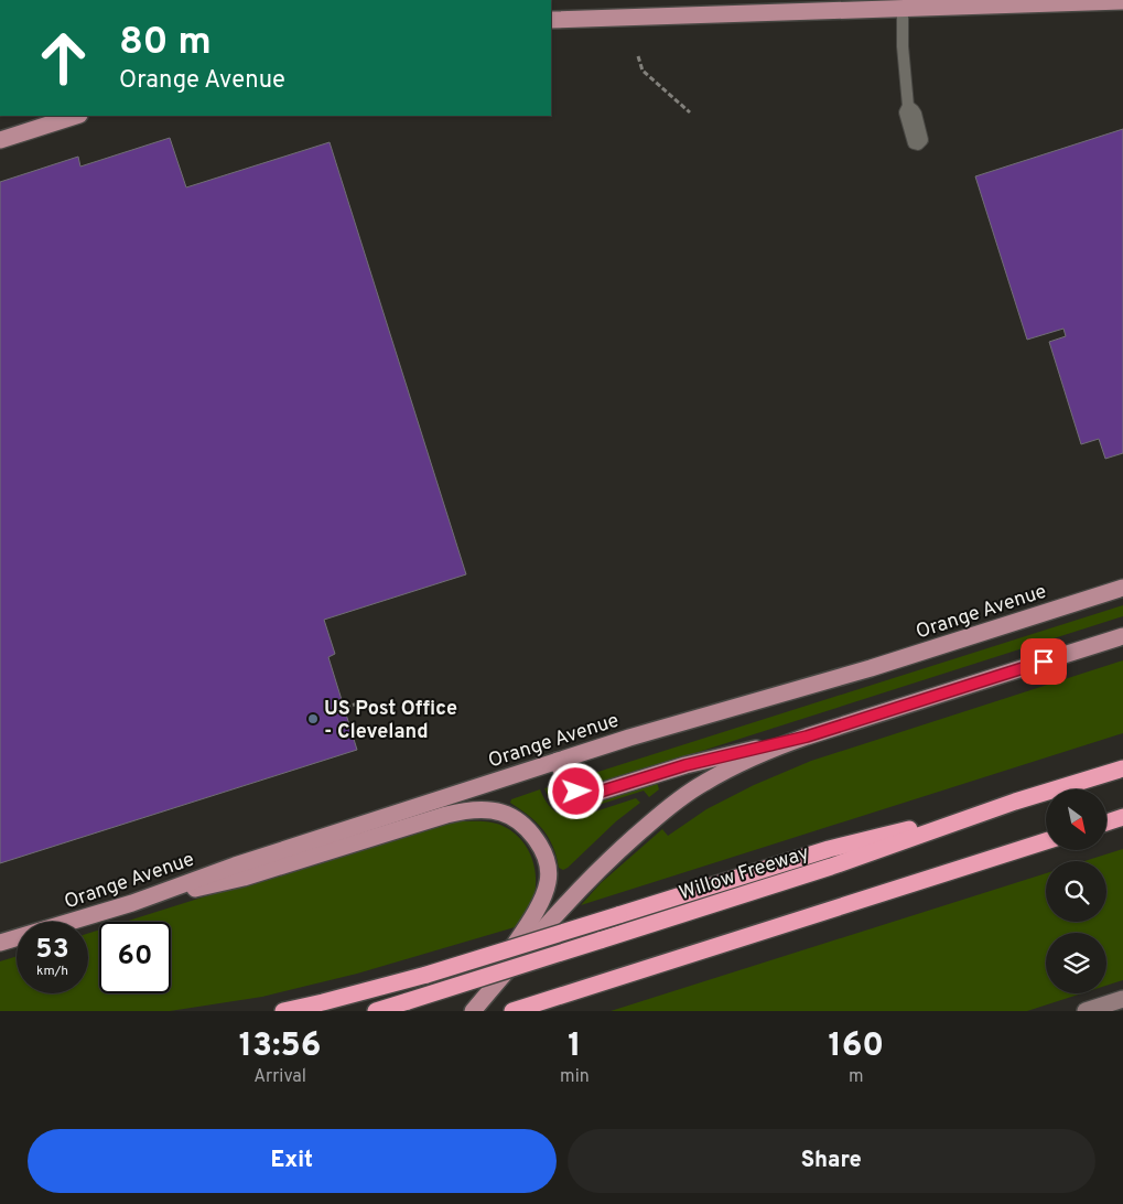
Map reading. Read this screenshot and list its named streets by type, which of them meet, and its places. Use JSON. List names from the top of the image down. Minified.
{"streets":{"highway":["Willow Freeway"],"main road":["Orange Avenue"]},"places":["US Post Office - Cleveland"],"north":"bottom right","page":{"turn":["80 m","Orange Avenue"],"speed":"53 km/h","limit":"60","eta":["13:56","Arrival","1","min","160","m"],"buttons":["Exit","Share"]}}
